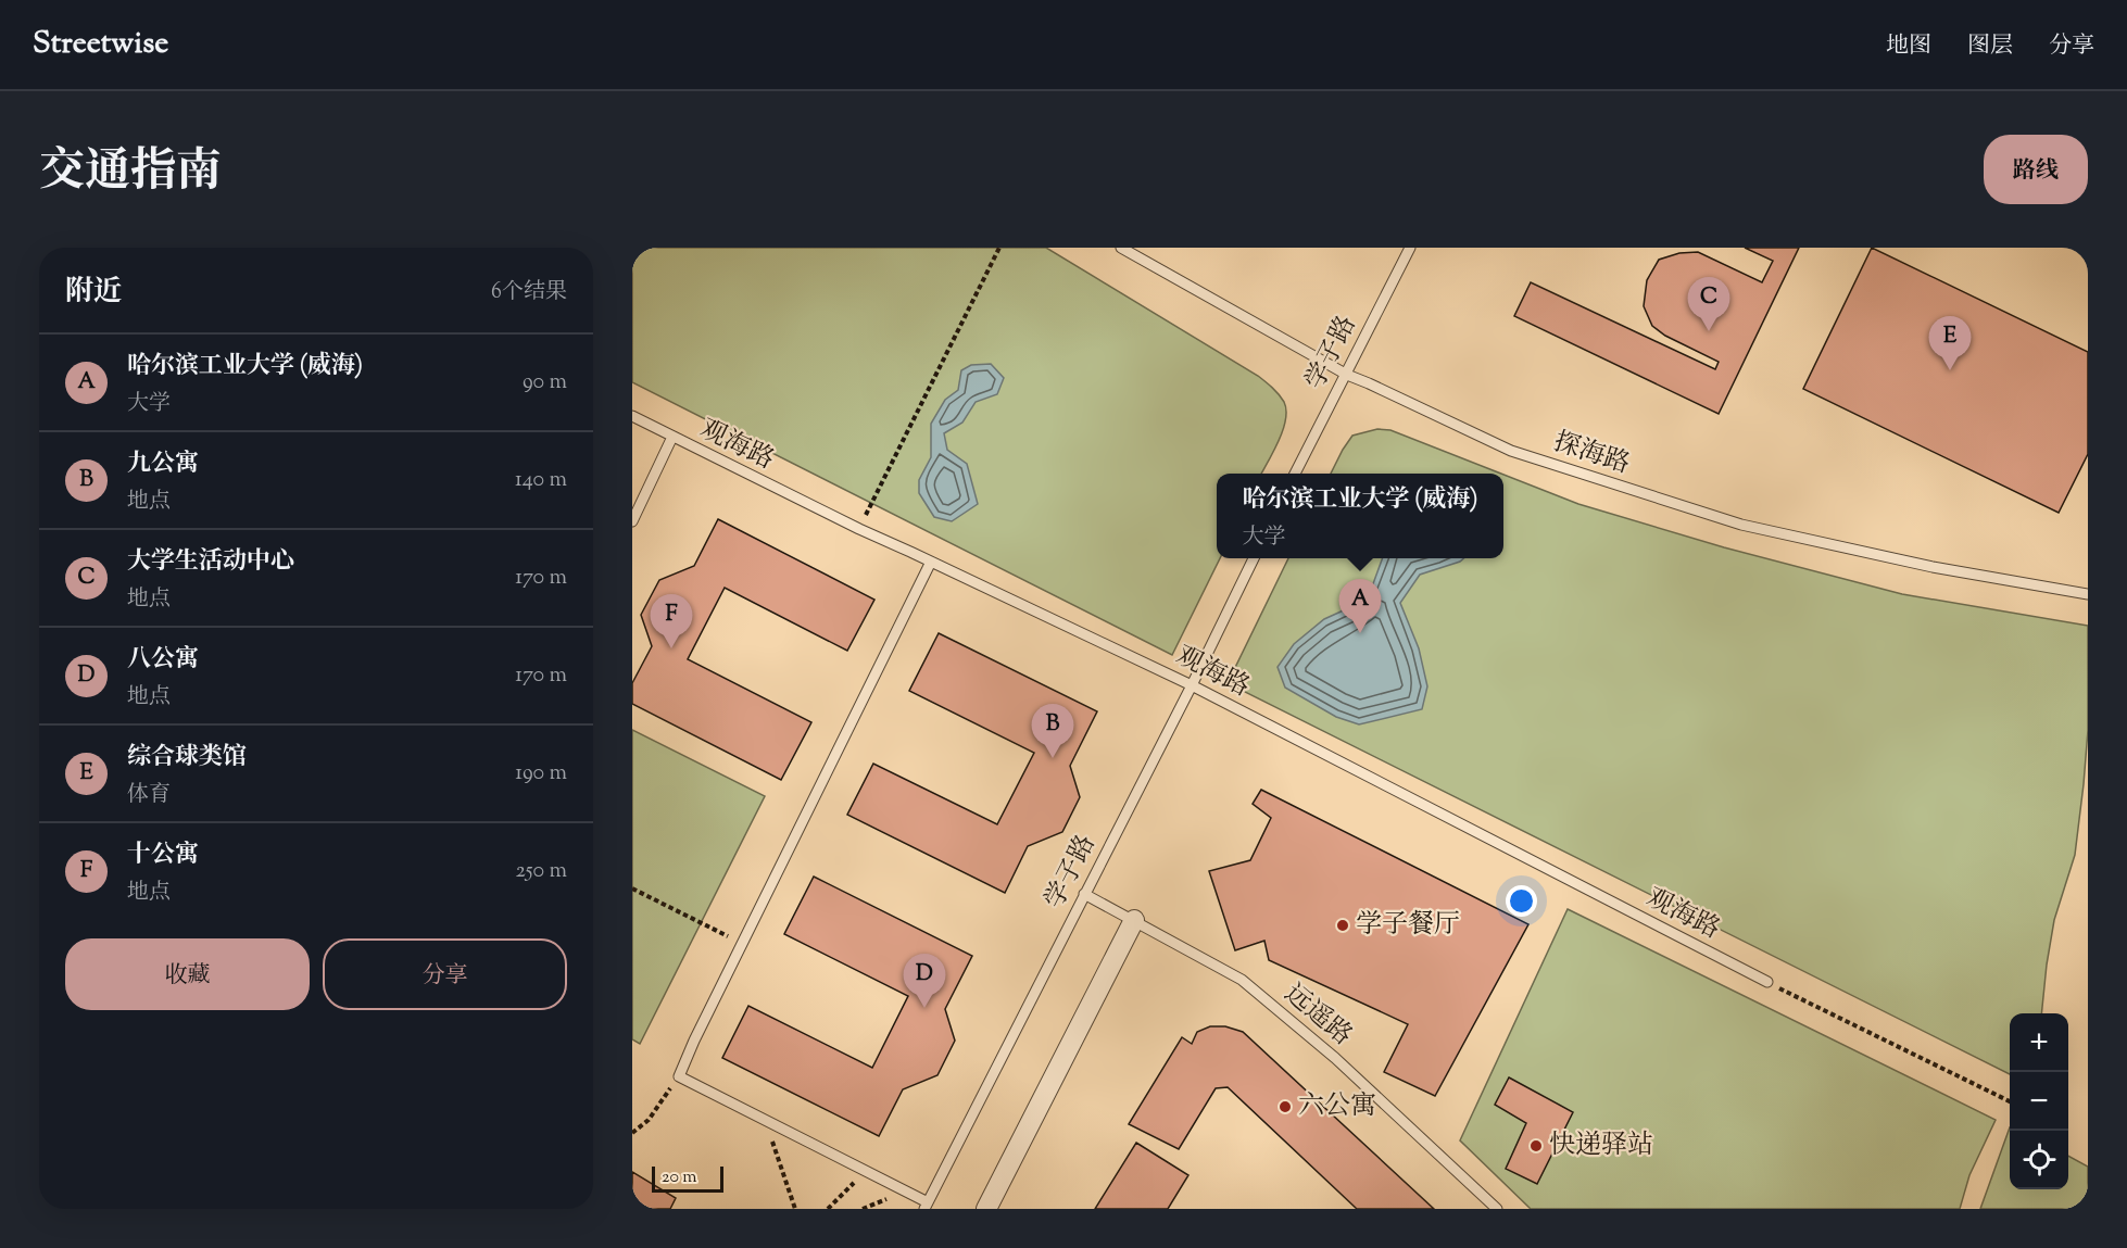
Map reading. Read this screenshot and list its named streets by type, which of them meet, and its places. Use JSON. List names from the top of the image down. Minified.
{"streets":{"lane":["学子路","观海路","探海路","远遥路"]},"crossings":[["学子路","观海路"],["学子路","探海路"],["学子路","远遥路"]],"places":["学子餐厅","六公寓","快递驿站"],"scale_bar":"20 m","page":{"header":"Streetwise","nav":["地图","图层","分享"],"title":"交通指南","buttons":["路线",["收藏","分享"]],"heading":["附近","6个结果"],"pins":["C","E","A","F","B","D"],"list":[{"mark":"A","name":"哈尔滨工业大学 (威海)","note":"大学","value":"90 m"},{"mark":"B","name":"九公寓","note":"地点","value":"140 m"},{"mark":"C","name":"大学生活动中心","note":"地点","value":"170 m"},{"mark":"D","name":"八公寓","note":"地点","value":"170 m"},{"mark":"E","name":"综合球类馆","note":"体育","value":"190 m"},{"mark":"F","name":"十公寓","note":"地点","value":"250 m"}],"popup":["哈尔滨工业大学 (威海)","大学"],"map_buttons":["+","−"],"scale":"20 m"}}
